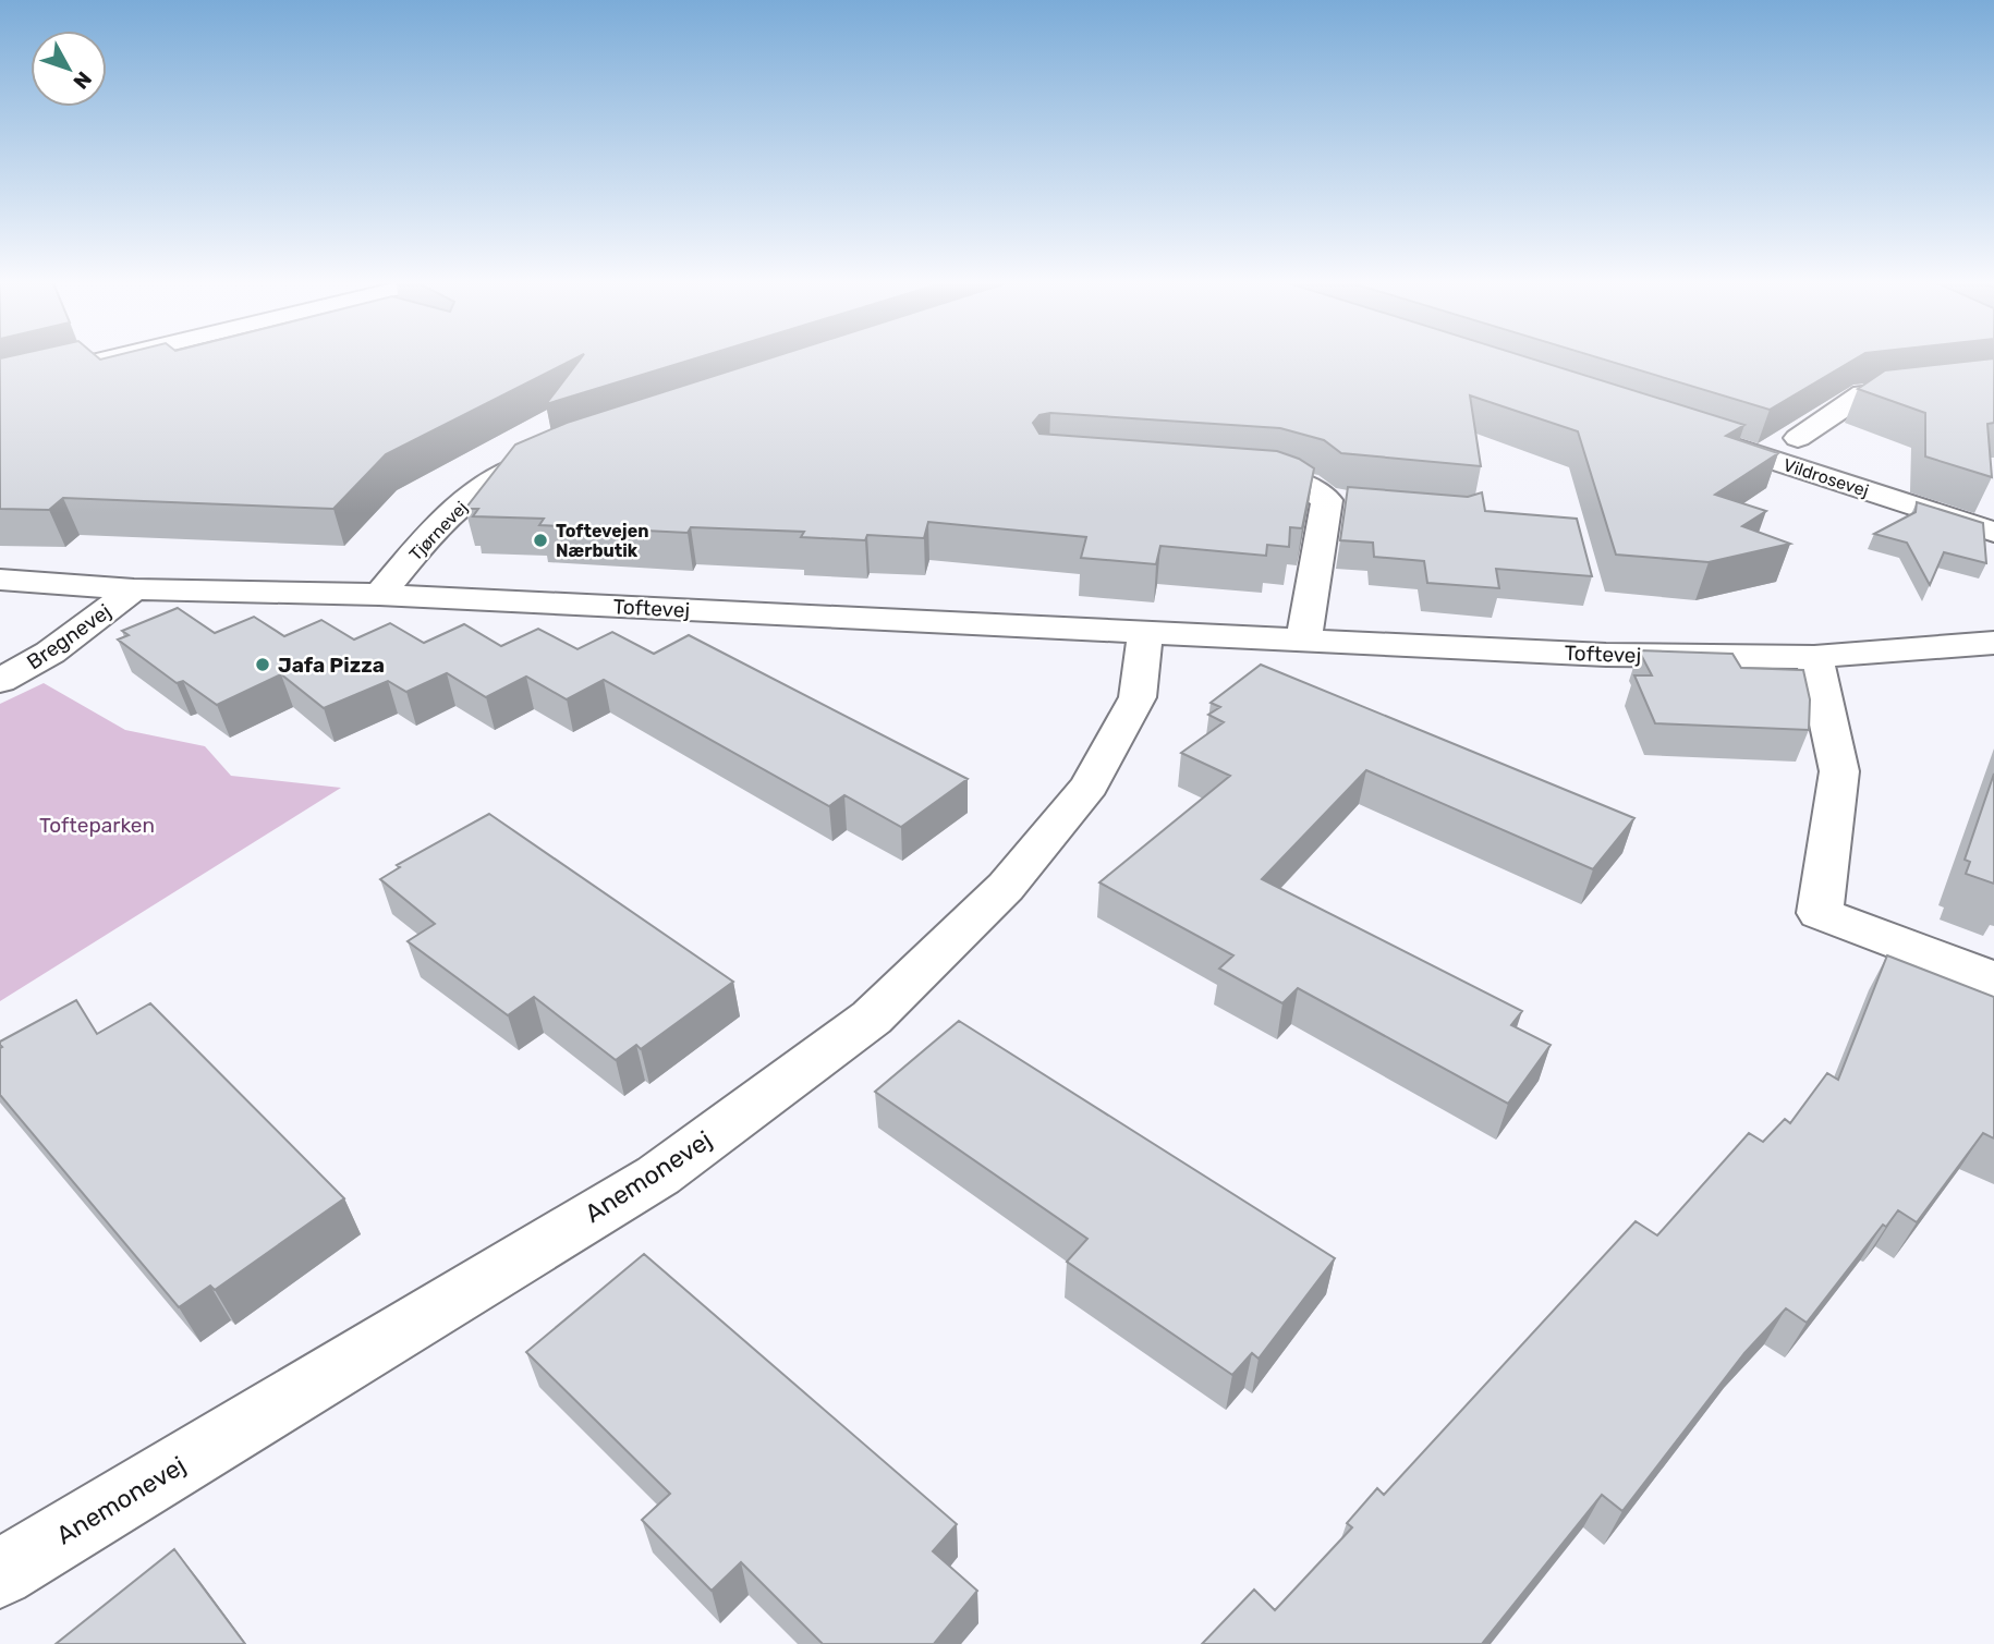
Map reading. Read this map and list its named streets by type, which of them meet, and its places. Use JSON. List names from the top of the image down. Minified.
{"streets":{"street":["Vildrosevej","Tjørnevej","Toftevej","Bregnevej","Anemonevej"]},"crossings":[["Tjørnevej","Toftevej"],["Toftevej","Bregnevej"],["Toftevej","Anemonevej"]],"parks":["Tofteparken"],"places":["Toftevejen Nærbutik","Jafa Pizza"],"north":"bottom right"}
